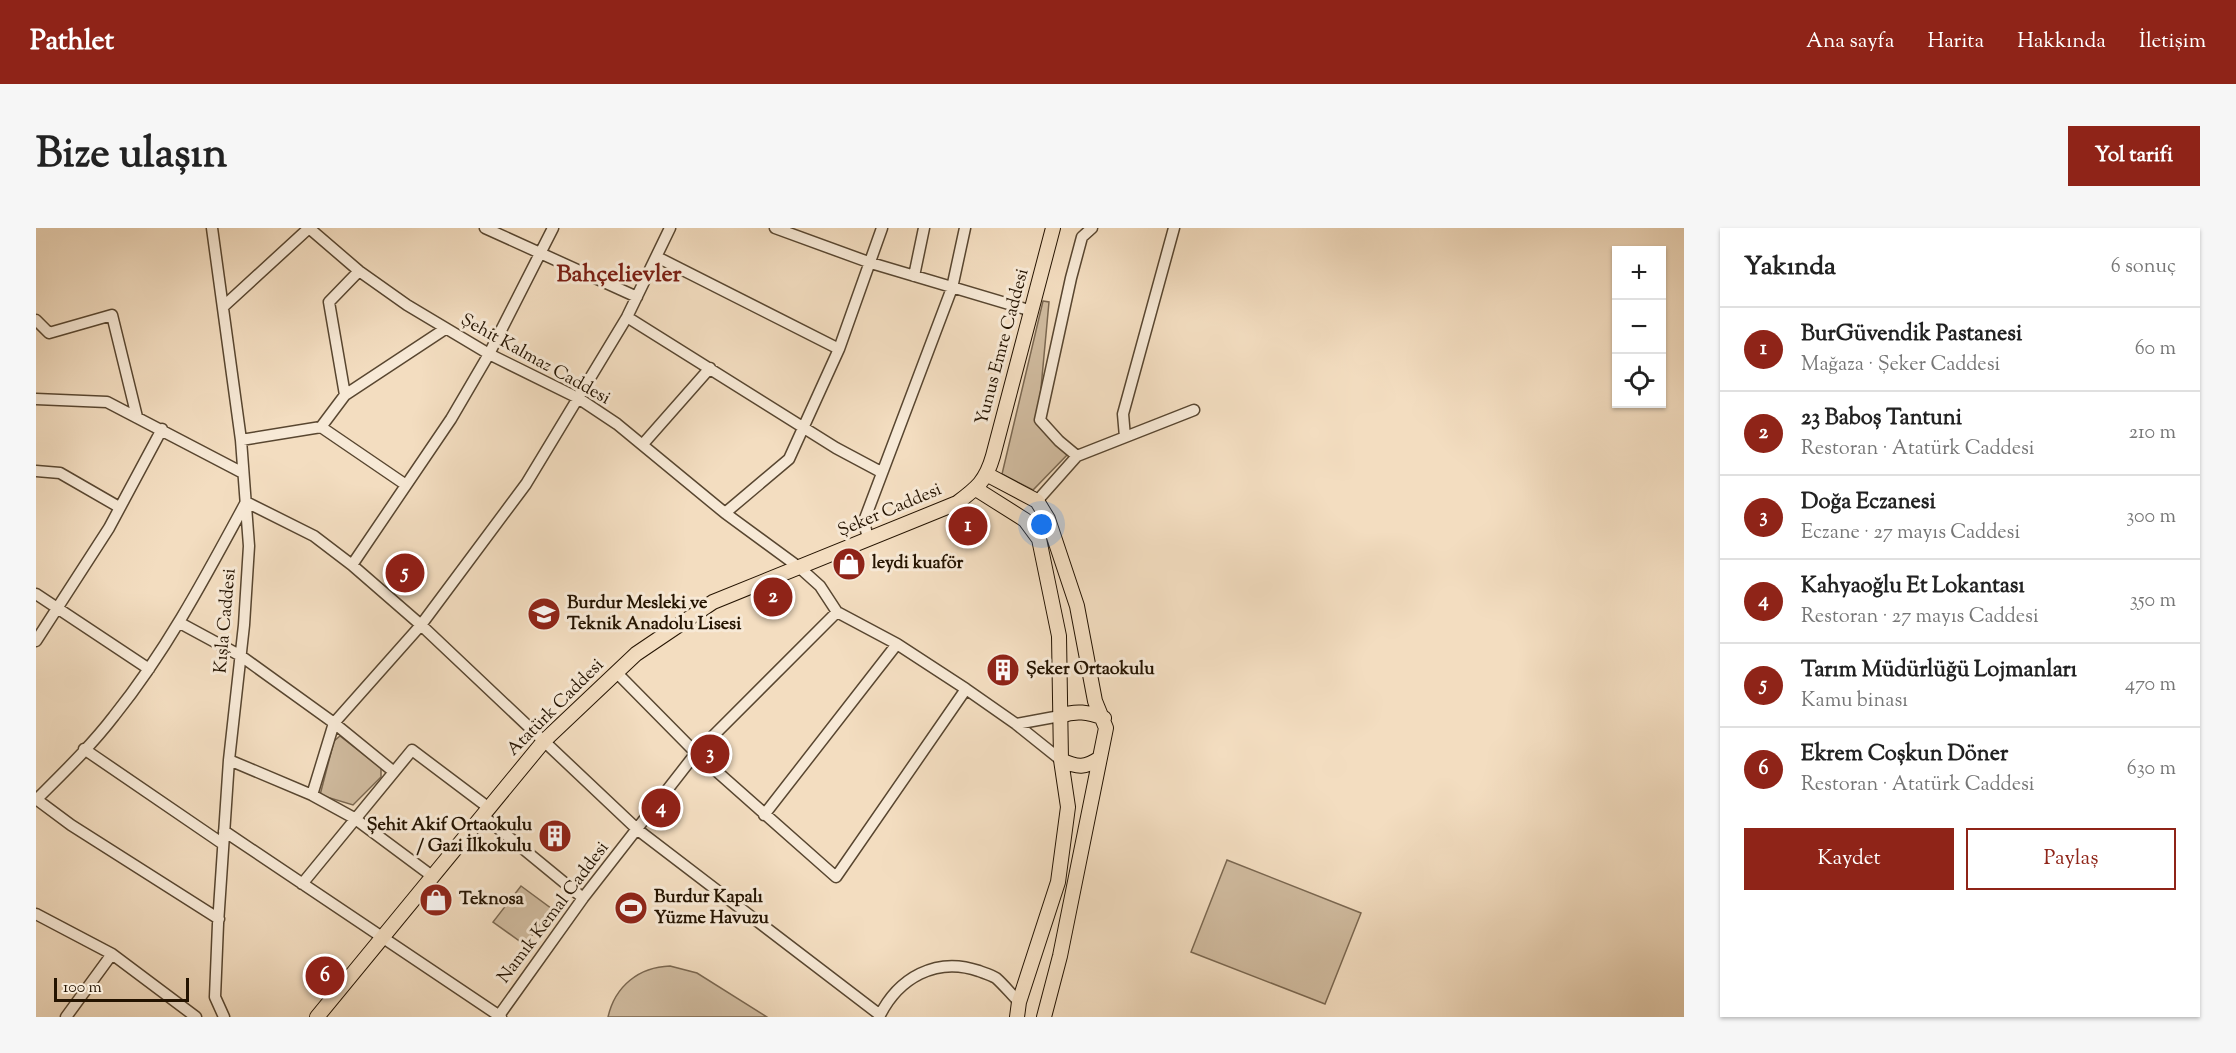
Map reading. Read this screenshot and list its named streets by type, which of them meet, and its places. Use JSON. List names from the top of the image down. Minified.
{"streets":{"main road":["Yunus Emre Caddesi","Şeker Caddesi","Atatürk Caddesi"],"street":["Şehit Kalmaz Caddesi","Kışla Caddesi","Namık Kemal Caddesi"]},"crossings":[["Yunus Emre Caddesi","Şeker Caddesi"],["Şehit Kalmaz Caddesi","Şeker Caddesi"],["Şehit Kalmaz Caddesi","Atatürk Caddesi"],["Şehit Kalmaz Caddesi","Namık Kemal Caddesi"],["Şeker Caddesi","Atatürk Caddesi"]],"districts":["Bahçelievler"],"places":{"shop":["leydi kuaför","Teknosa"],"school or university":["Burdur Mesleki ve Teknik Anadolu Lisesi"],"building":["Şeker Ortaokulu","Şehit Akif Ortaokulu / Gazi İlkokulu"],"sports":["Burdur Kapalı Yüzme Havuzu"]},"scale_bar":"100 m","page":{"header":"Pathlet","nav":["Ana sayfa","Harita","Hakkında","İletişim"],"title":"Bize ulaşın","buttons":["Yol tarifi",["Kaydet","Paylaş"]],"heading":["Yakında","6 sonuç"],"map_buttons":["+","−"],"list":[{"mark":"1","name":"BurGüvendik Pastanesi","note":"Mağaza · Şeker Caddesi","value":"60 m"},{"mark":"2","name":"23 Baboş Tantuni","note":"Restoran · Atatürk Caddesi","value":"210 m"},{"mark":"3","name":"Doğa Eczanesi","note":"Eczane · 27 mayıs Caddesi","value":"300 m"},{"mark":"4","name":"Kahyaoğlu Et Lokantası","note":"Restoran · 27 mayıs Caddesi","value":"350 m"},{"mark":"5","name":"Tarım Müdürlüğü Lojmanları","note":"Kamu binası","value":"470 m"},{"mark":"6","name":"Ekrem Coşkun Döner","note":"Restoran · Atatürk Caddesi","value":"630 m"}],"pins":["1","5","2","3","4","6"],"scale":"100 m"}}
